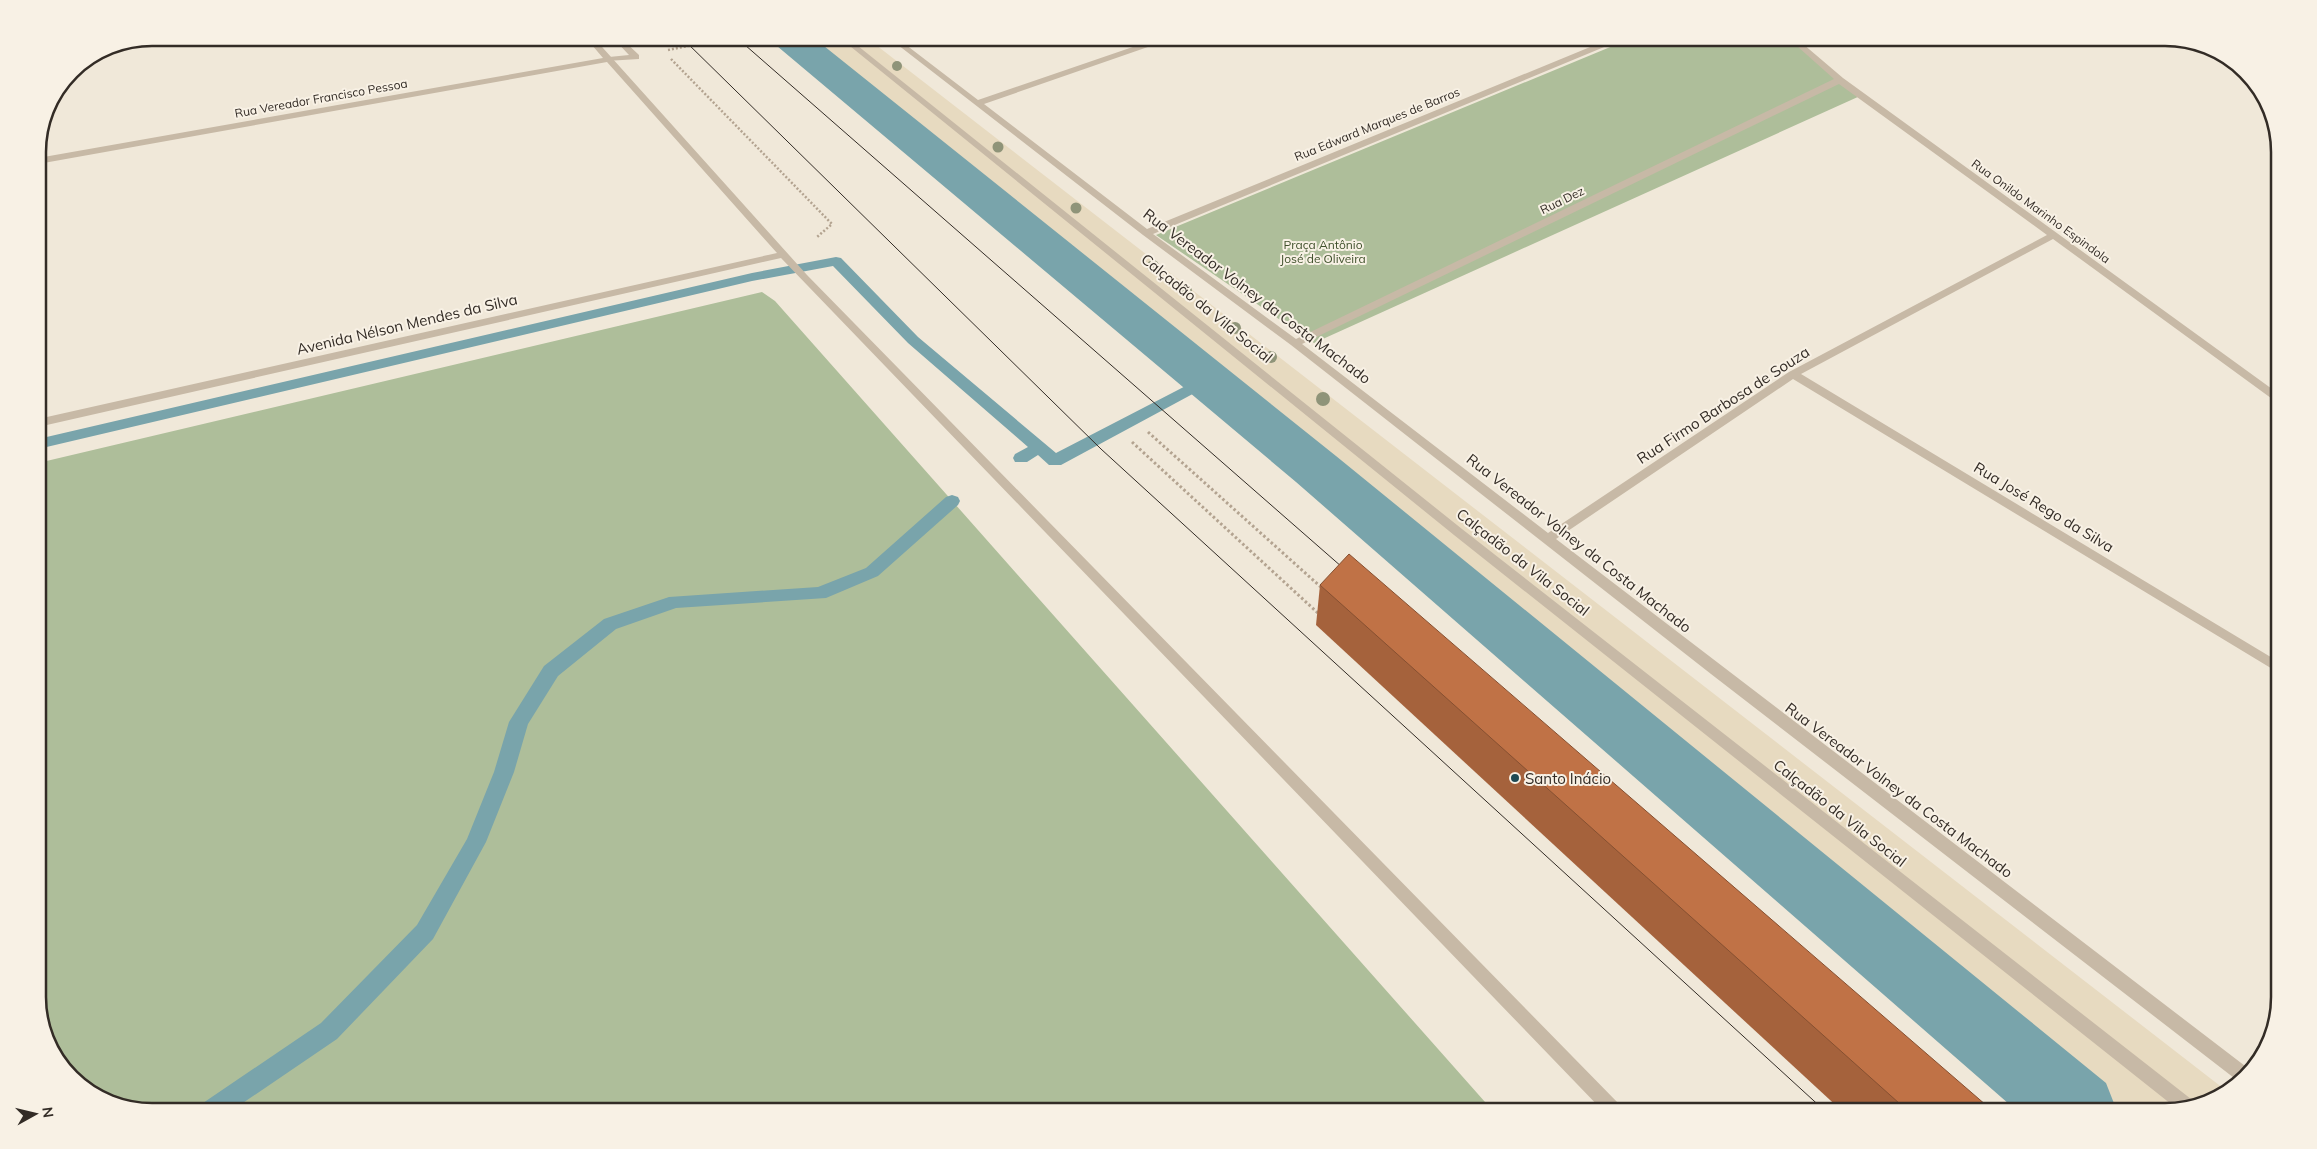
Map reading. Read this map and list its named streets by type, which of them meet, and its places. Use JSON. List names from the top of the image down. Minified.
{"streets":{"street":["Rua Vereador Francisco Pessoa","Rua Edward Marques de Barros","Rua Dez","Rua Onildo Marinho Espindola","Rua Vereador Volney da Costa Machado","Calçadão da Vila Social","Avenida Nélson Mendes da Silva","Rua Firmo Barbosa de Souza","Rua José Rego da Silva"]},"crossings":[["Rua Edward Marques de Barros","Rua Vereador Volney da Costa Machado"],["Rua Dez","Rua Onildo Marinho Espindola"],["Rua Dez","Rua Vereador Volney da Costa Machado"],["Rua Onildo Marinho Espindola","Rua Firmo Barbosa de Souza"],["Rua Vereador Volney da Costa Machado","Rua Firmo Barbosa de Souza"],["Rua Firmo Barbosa de Souza","Rua José Rego da Silva"]],"parks":["Praça Antônio José de Oliveira"],"places":["Santo Inácio"],"north":"right"}
